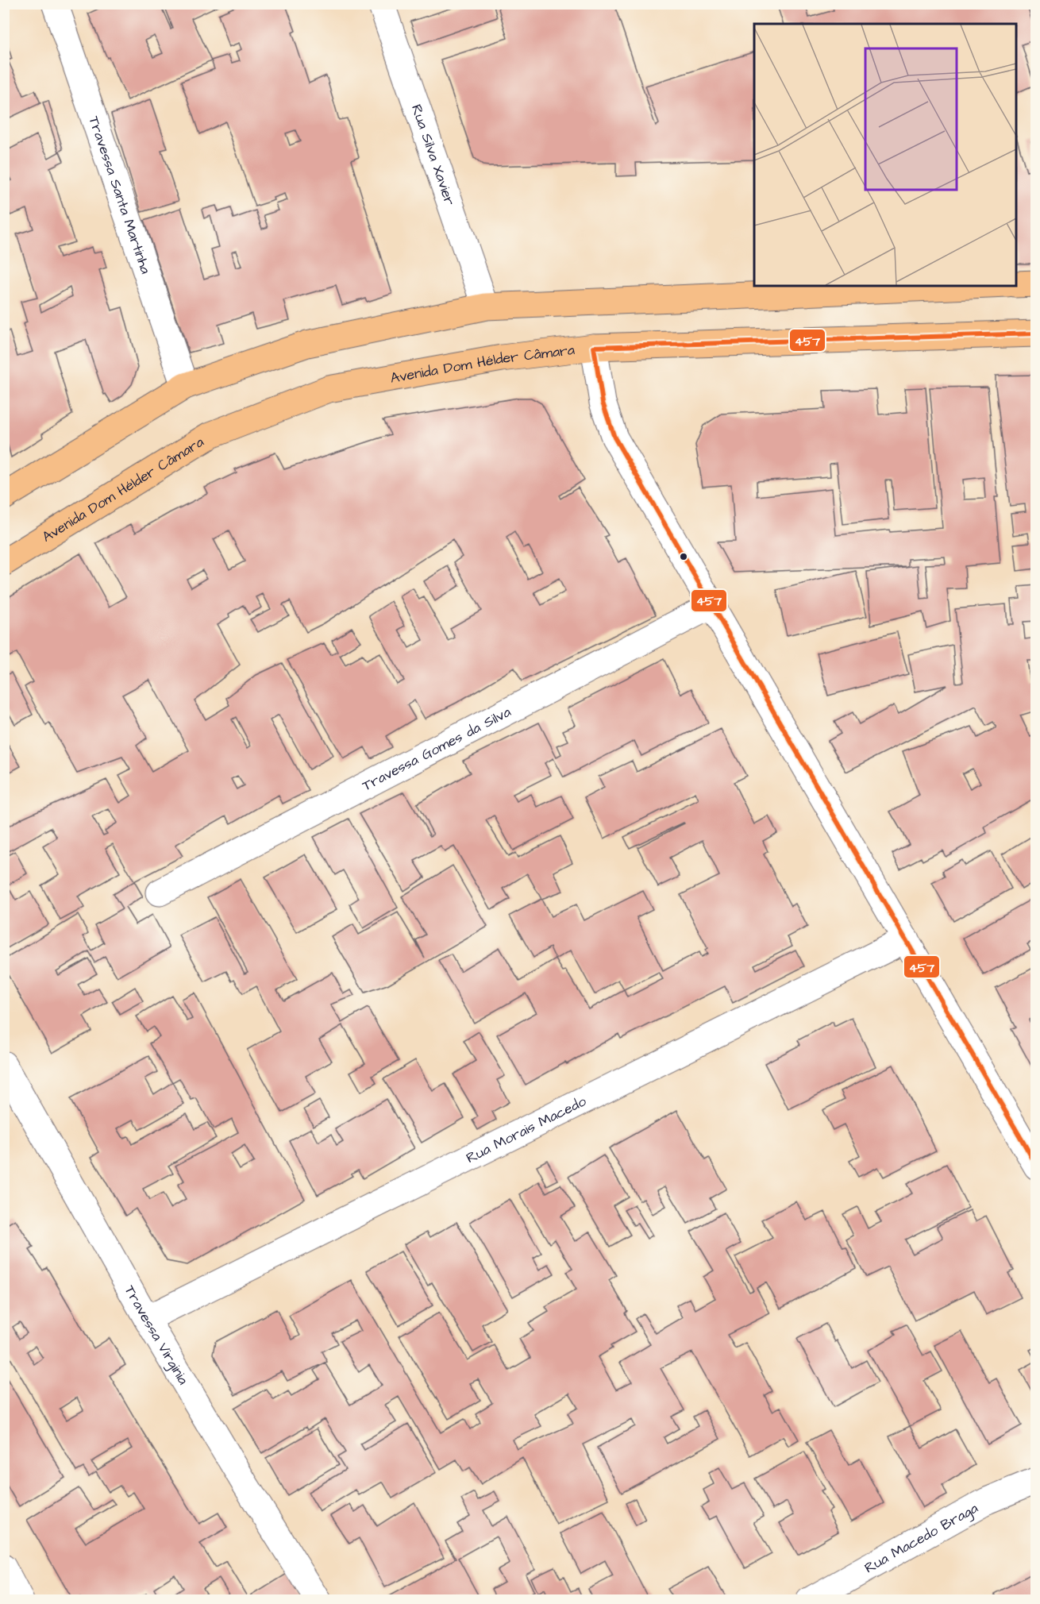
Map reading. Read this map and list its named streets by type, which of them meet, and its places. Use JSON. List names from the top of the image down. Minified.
{"streets":{"main road":["Avenida Dom Hélder Câmara"],"street":["Rua Silva Xavier","Travessa Santa Martinha","Travessa Gomes da Silva","Rua Morais Macedo","Travessa Virginia","Rua Macedo Braga"]},"crossings":[["Rua Morais Macedo","Travessa Virginia"]],"lines":["transit line 457"]}
